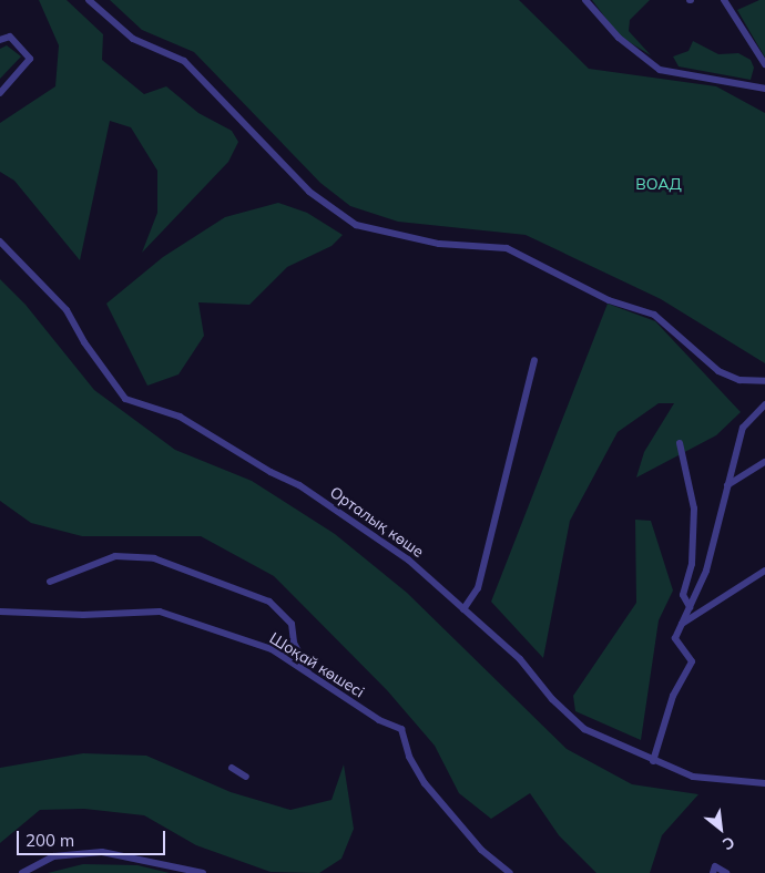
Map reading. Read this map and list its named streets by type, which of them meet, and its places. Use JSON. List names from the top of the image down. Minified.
{"streets":{"street":["Орталық көше","Шоқай көшесі"]},"parks":["ВОАД"],"scale_bar":"200 m","north":"bottom right"}
